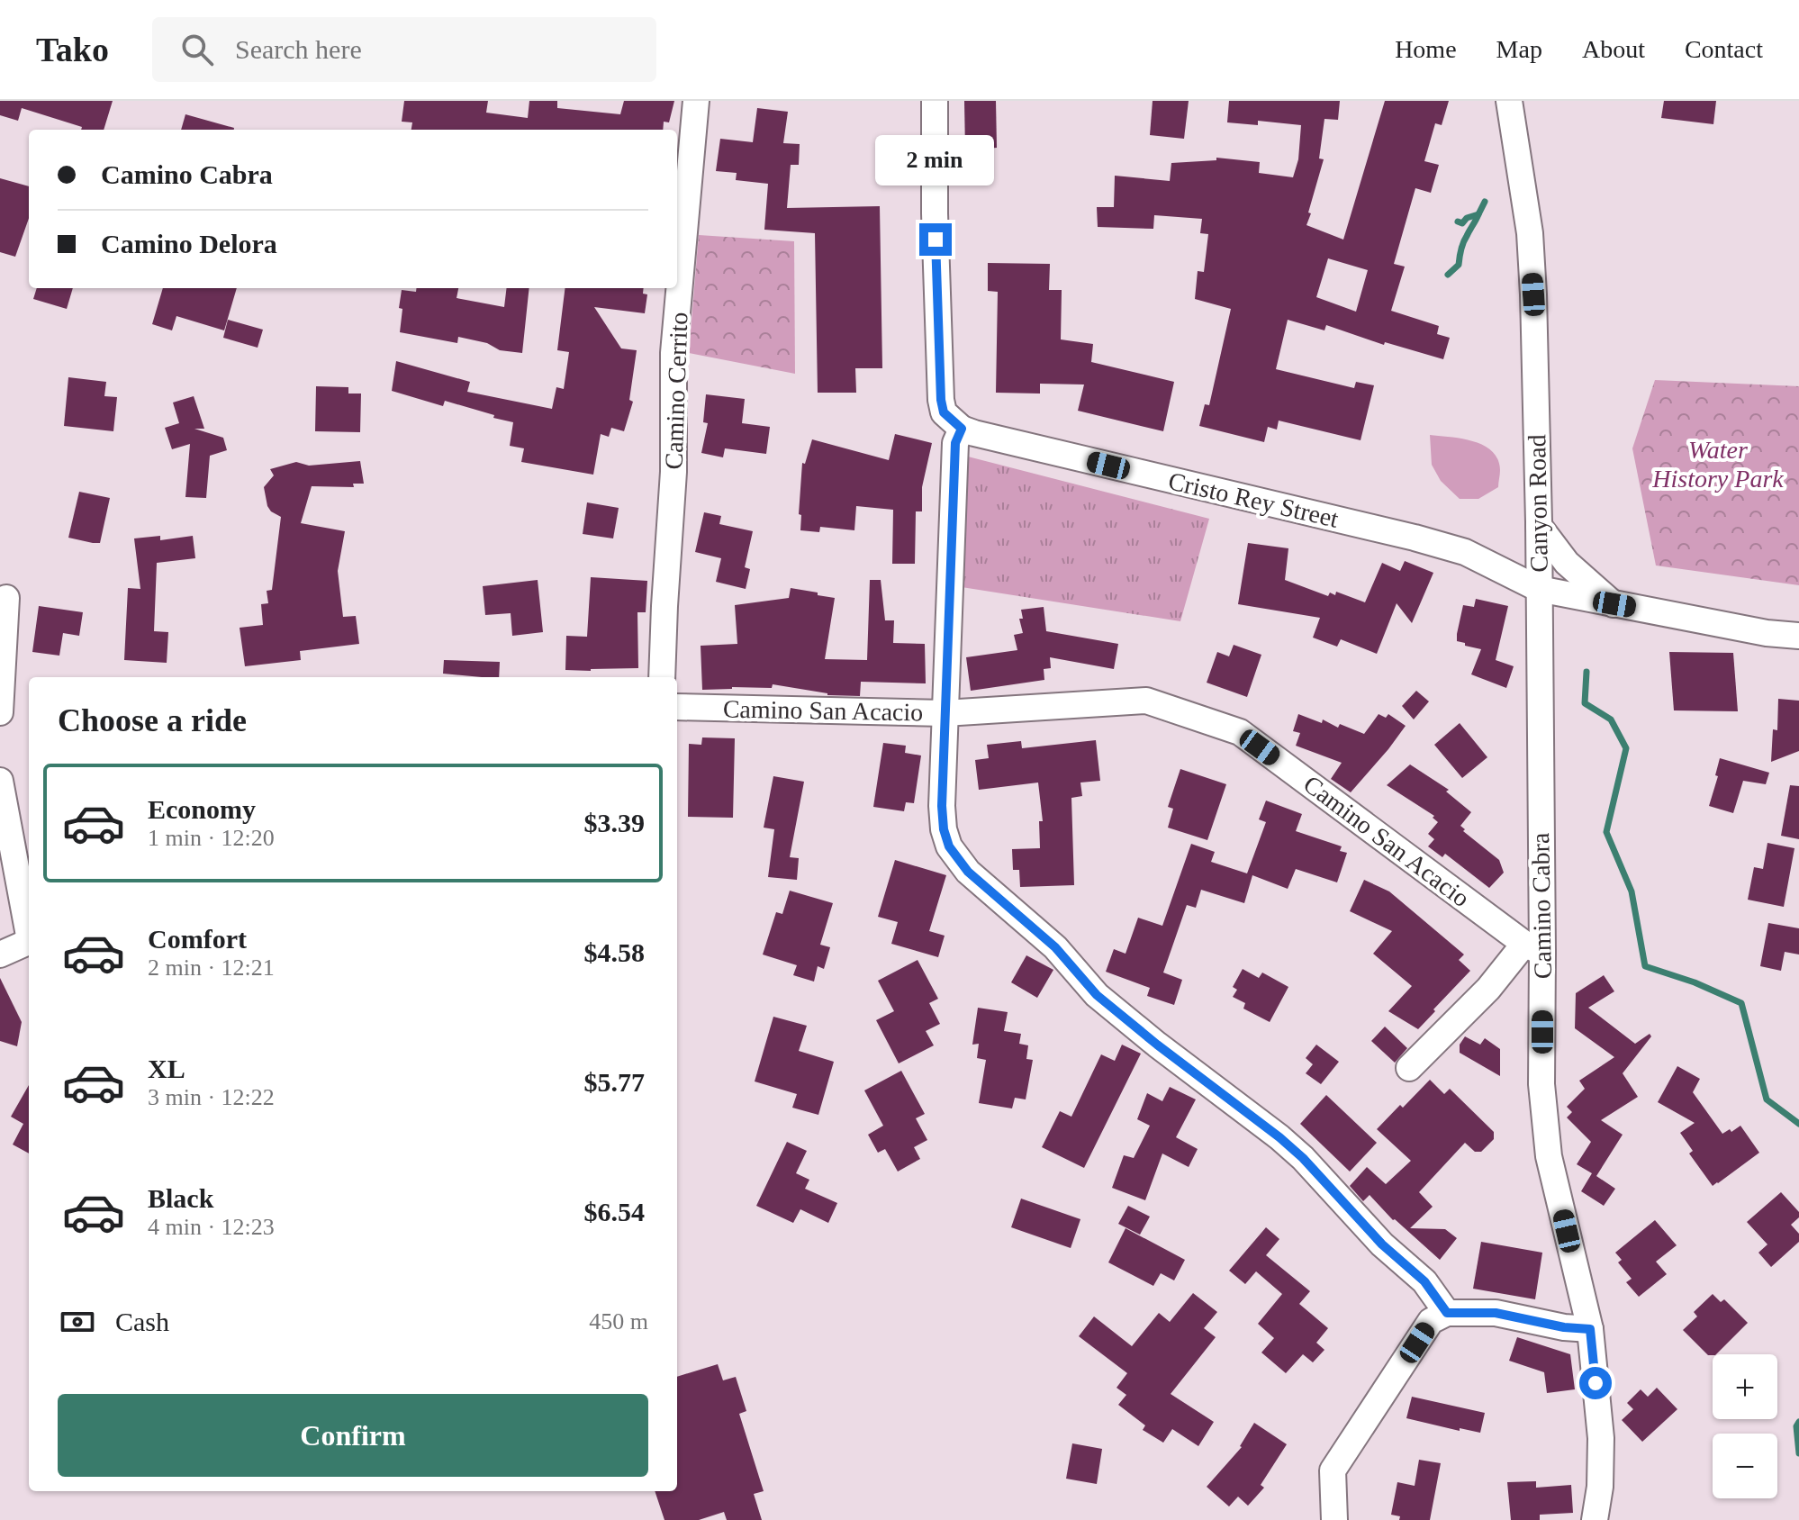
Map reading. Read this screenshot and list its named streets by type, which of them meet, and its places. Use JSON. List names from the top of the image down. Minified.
{"streets":{"street":["Camino Cerrito","Cristo Rey Street","Canyon Road","Camino San Acacio","Camino Cabra"]},"crossings":[["Cristo Rey Street","Canyon Road"],["Cristo Rey Street","Camino Cabra"],["Canyon Road","Camino Cabra"],["Camino San Acacio","Camino Cabra"]],"parks":["Water History Park"],"page":{"header":"Tako","search":"Search here","nav":["Home","Map","About","Contact"],"banner":["Camino Cabra","Camino Delora"],"bubble":"2 min","heading":"Choose a ride","list":[{"name":"Economy","note":"1 min · 12:20","value":"$3.39"},{"name":"Comfort","note":"2 min · 12:21","value":"$4.58"},{"name":"XL","note":"3 min · 12:22","value":"$5.77"},{"name":"Black","note":"4 min · 12:23","value":"$6.54"}],"pay":["Cash","450 m"],"map_buttons":["+","−"],"buttons":"Confirm"}}
